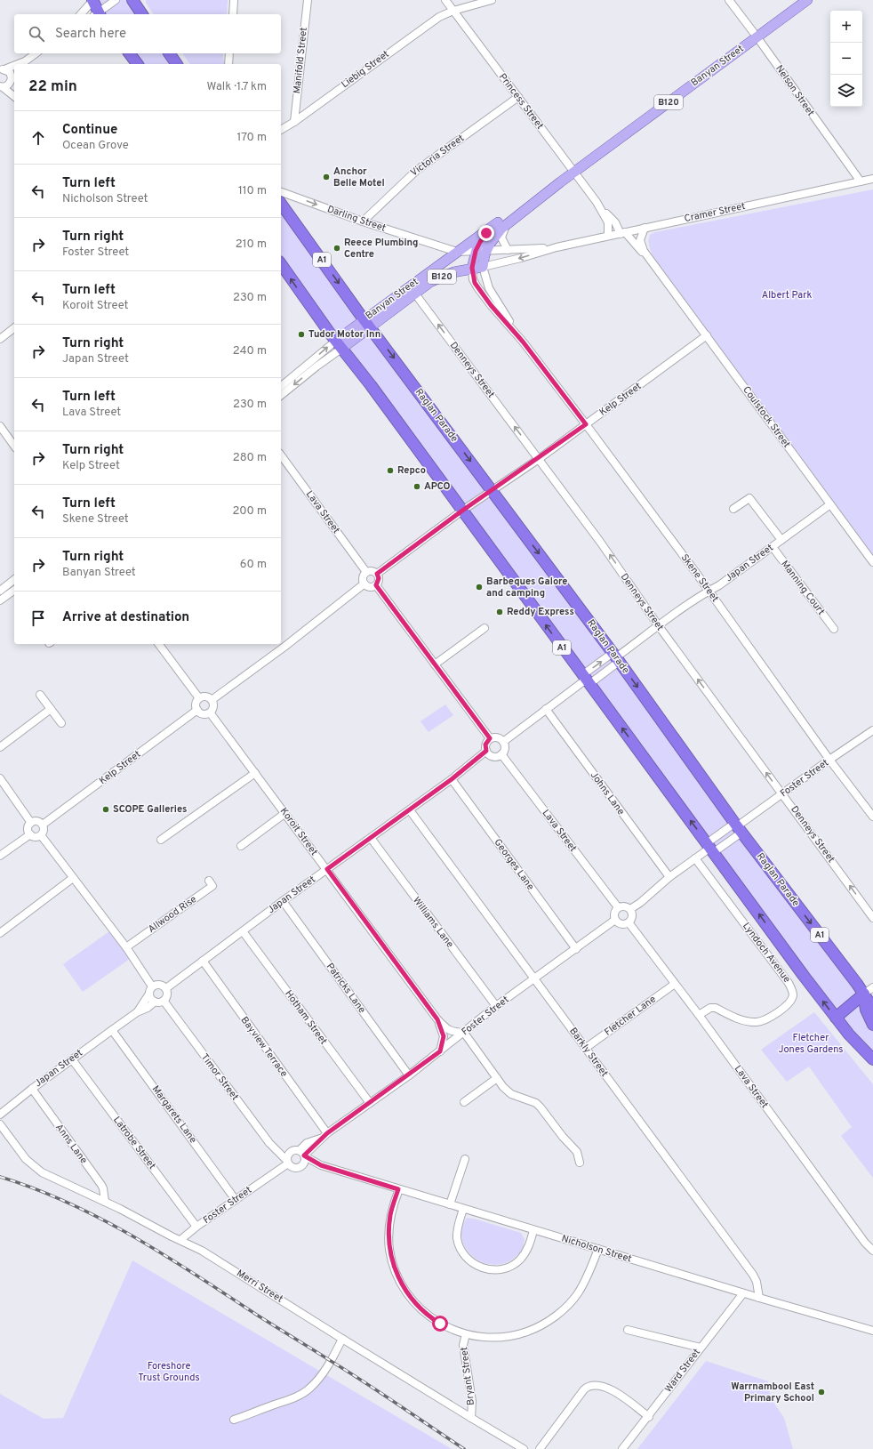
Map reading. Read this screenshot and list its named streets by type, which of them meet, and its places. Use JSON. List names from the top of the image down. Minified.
{"streets":{"highway":["A1","Raglan Parade"],"main road":["Banyan Street","B120"],"street":["Manifold Street","Liebig Street","Nelson Street","Princess Street","Victoria Street","Cramer Street","Darling Street","Denneys Street","Kelp Street","Coulstock Street","Lava Street","Japan Street","Skene Street","Manning Court","Foster Street","Johns Lane","Koroit Street","Georges Lane","Allwood Rise","Williams Lane","Lyndoch Avenue","Patricks Lane","Fletcher Lane","Hotham Street","Bayview Terrace","Barkly Street","Timor Street","Margarets Lane","Latrobe Street","Anns Lane","Nicholson Street","Merri Street","Ward Street","Bryant Street"]},"crossings":[["Manifold Street","Liebig Street"],["Banyan Street","Nelson Street"],["Banyan Street","Princess Street"],["Banyan Street","B120"],["Banyan Street","Cramer Street"],["Banyan Street","Darling Street"],["Banyan Street","A1"],["Banyan Street","Denneys Street"],["Banyan Street","Raglan Parade"],["Banyan Street","Skene Street"],["Liebig Street","Princess Street"],["Nelson Street","Cramer Street"],["Princess Street","Victoria Street"],["Princess Street","Cramer Street"],["Princess Street","Coulstock Street"],["B120","Cramer Street"],["B120","Darling Street"],["Victoria Street","Darling Street"],["Cramer Street","Coulstock Street"],["Cramer Street","Skene Street"],["A1","Kelp Street"],["A1","Japan Street"],["Denneys Street","Kelp Street"],["Denneys Street","Japan Street"],["Denneys Street","Foster Street"],["Kelp Street","Raglan Parade"],["Kelp Street","Coulstock Street"],["Kelp Street","Lava Street"],["Kelp Street","Skene Street"],["Kelp Street","Koroit Street"],["Raglan Parade","Japan Street"],["Raglan Parade","Foster Street"],["Coulstock Street","Japan Street"],["Lava Street","Japan Street"],["Lava Street","Foster Street"],["Lava Street","Lyndoch Avenue"],["Lava Street","Fletcher Lane"],["Japan Street","Skene Street"],["Japan Street","Manning Court"],["Japan Street","Johns Lane"],["Japan Street","Koroit Street"],["Japan Street","Georges Lane"],["Japan Street","Williams Lane"],["Japan Street","Patricks Lane"],["Japan Street","Hotham Street"],["Japan Street","Bayview Terrace"],["Japan Street","Barkly Street"],["Japan Street","Timor Street"],["Japan Street","Margarets Lane"],["Japan Street","Latrobe Street"],["Japan Street","Anns Lane"],["Skene Street","Foster Street"],["Foster Street","Koroit Street"],["Foster Street","Georges Lane"],["Foster Street","Williams Lane"],["Foster Street","Patricks Lane"],["Foster Street","Hotham Street"],["Foster Street","Bayview Terrace"],["Foster Street","Barkly Street"],["Foster Street","Timor Street"],["Foster Street","Margarets Lane"],["Foster Street","Latrobe Street"],["Foster Street","Nicholson Street"],["Foster Street","Merri Street"],["Fletcher Lane","Barkly Street"],["Barkly Street","Nicholson Street"],["Timor Street","Nicholson Street"],["Anns Lane","Merri Street"],["Nicholson Street","Ward Street"],["Merri Street","Bryant Street"]],"one_way":["Darling Street","Denneys Street"],"parks":["Albert Park","Fletcher Jones Gardens","Foreshore Trust Grounds"],"places":["Anchor Belle Motel","Reece Plumbing Centre","Tudor Motor Inn","Repco","APCO","Barbeques Galore and camping","Reddy Express","SCOPE Galleries","Warrnambool East Primary School"],"page":{"map_buttons":["+","−"],"search":"Search here","heading":["22 min","Walk · 1.7 km"],"list":[["Continue","Ocean Grove","170 m"],["Turn left","Nicholson Street","110 m"],["Turn right","Foster Street","210 m"],["Turn left","Koroit Street","230 m"],["Turn right","Japan Street","240 m"],["Turn left","Lava Street","230 m"],["Turn right","Kelp Street","280 m"],["Turn left","Skene Street","200 m"],["Turn right","Banyan Street","60 m"],"Arrive at destination"]}}
